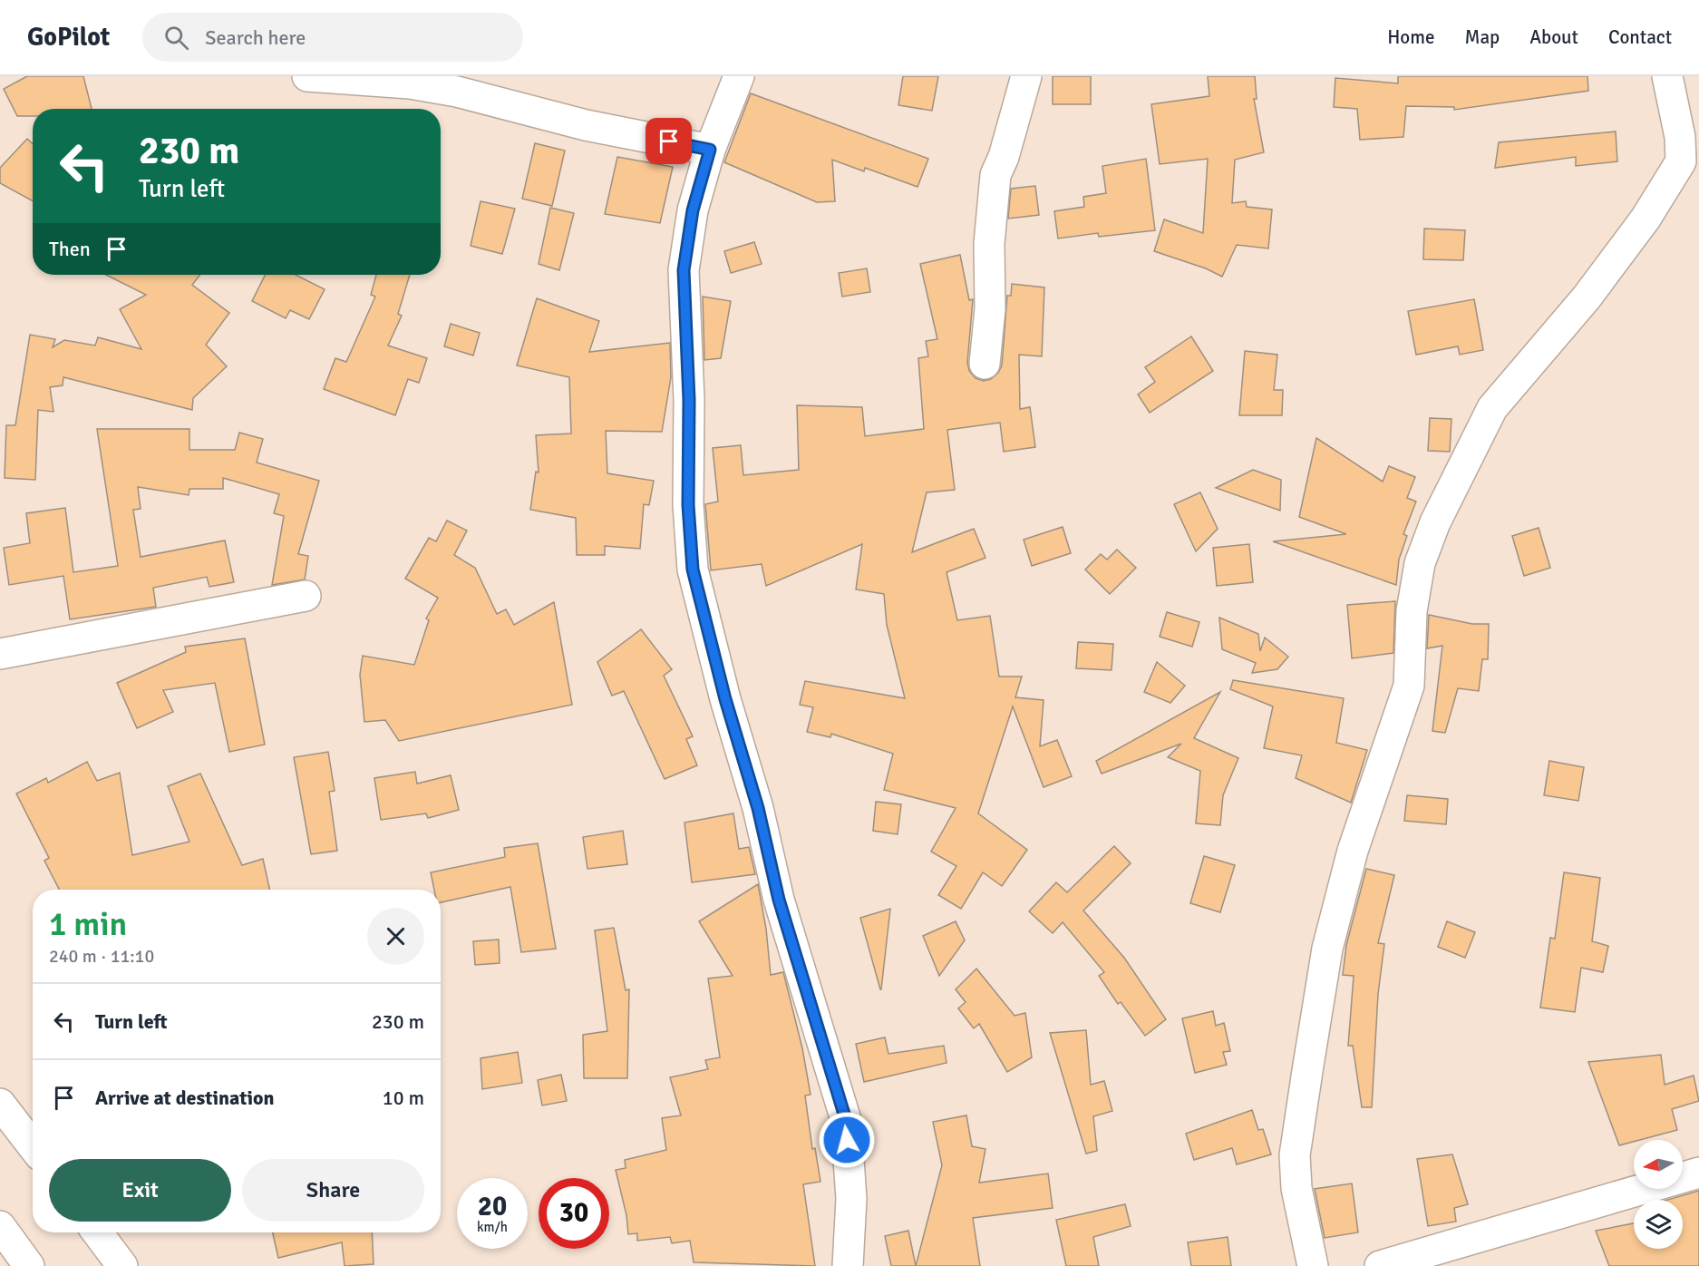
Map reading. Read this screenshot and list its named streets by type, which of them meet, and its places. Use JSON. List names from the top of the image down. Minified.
{"north":"left","page":{"header":"GoPilot","search":"Search here","nav":["Home","Map","About","Contact"],"turn":["230 m","Turn left"],"then":"Then","heading":["1 min","240 m · 11:10"],"list":[{"name":"Turn left","value":"230 m"},{"name":"Arrive at destination","value":"10 m"}],"buttons":["Exit","Share"],"speed":"20 km/h","limit":"30"}}
